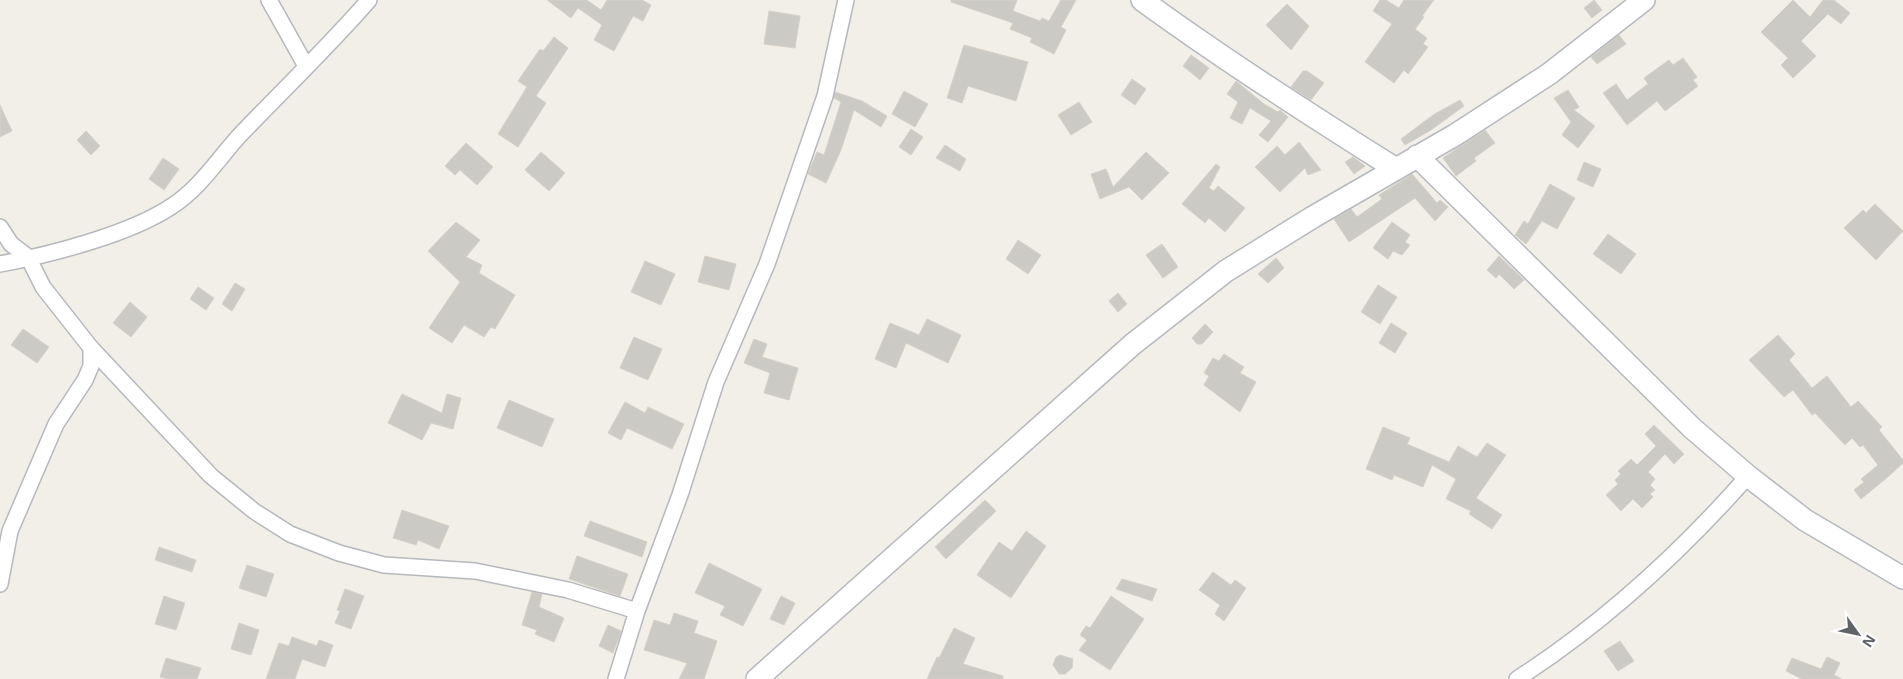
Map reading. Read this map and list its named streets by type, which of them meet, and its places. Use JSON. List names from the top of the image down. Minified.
{"north":"bottom right"}
